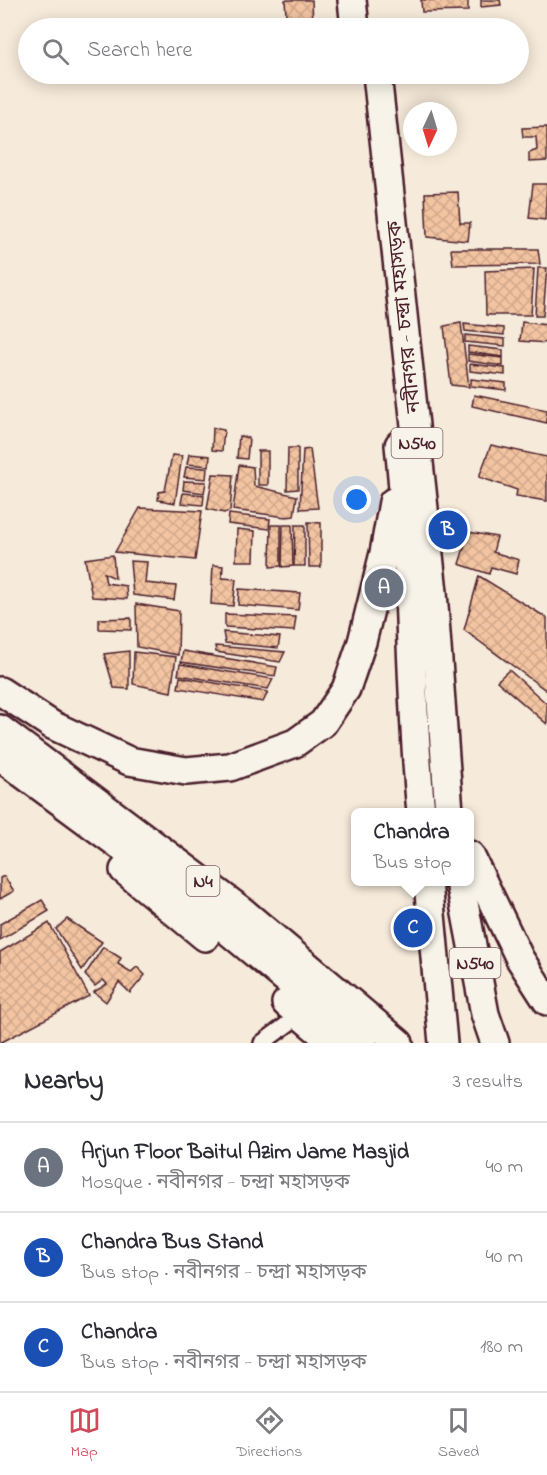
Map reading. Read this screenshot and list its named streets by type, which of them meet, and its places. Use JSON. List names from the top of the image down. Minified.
{"streets":{"highway":["নবীনগর - চন্দ্রা মহাসড়ক","N540","N4"]},"crossings":[["নবীনগর - চন্দ্রা মহাসড়ক","N540"]],"north":"bottom","page":{"search":"Search here","pins":["B","A","C"],"popup":["Chandra","Bus stop"],"heading":["Nearby","3 results"],"list":[{"mark":"A","name":"Arjun Floor Baitul Azim Jame Masjid","note":"Mosque · নবীনগর - চন্দ্রা মহাসড়ক","value":"40 m"},{"mark":"B","name":"Chandra Bus Stand","note":"Bus stop · নবীনগর - চন্দ্রা মহাসড়ক","value":"40 m"},{"mark":"C","name":"Chandra","note":"Bus stop · নবীনগর - চন্দ্রা মহাসড়ক","value":"180 m"}],"nav":["Map","Directions","Saved"]}}
